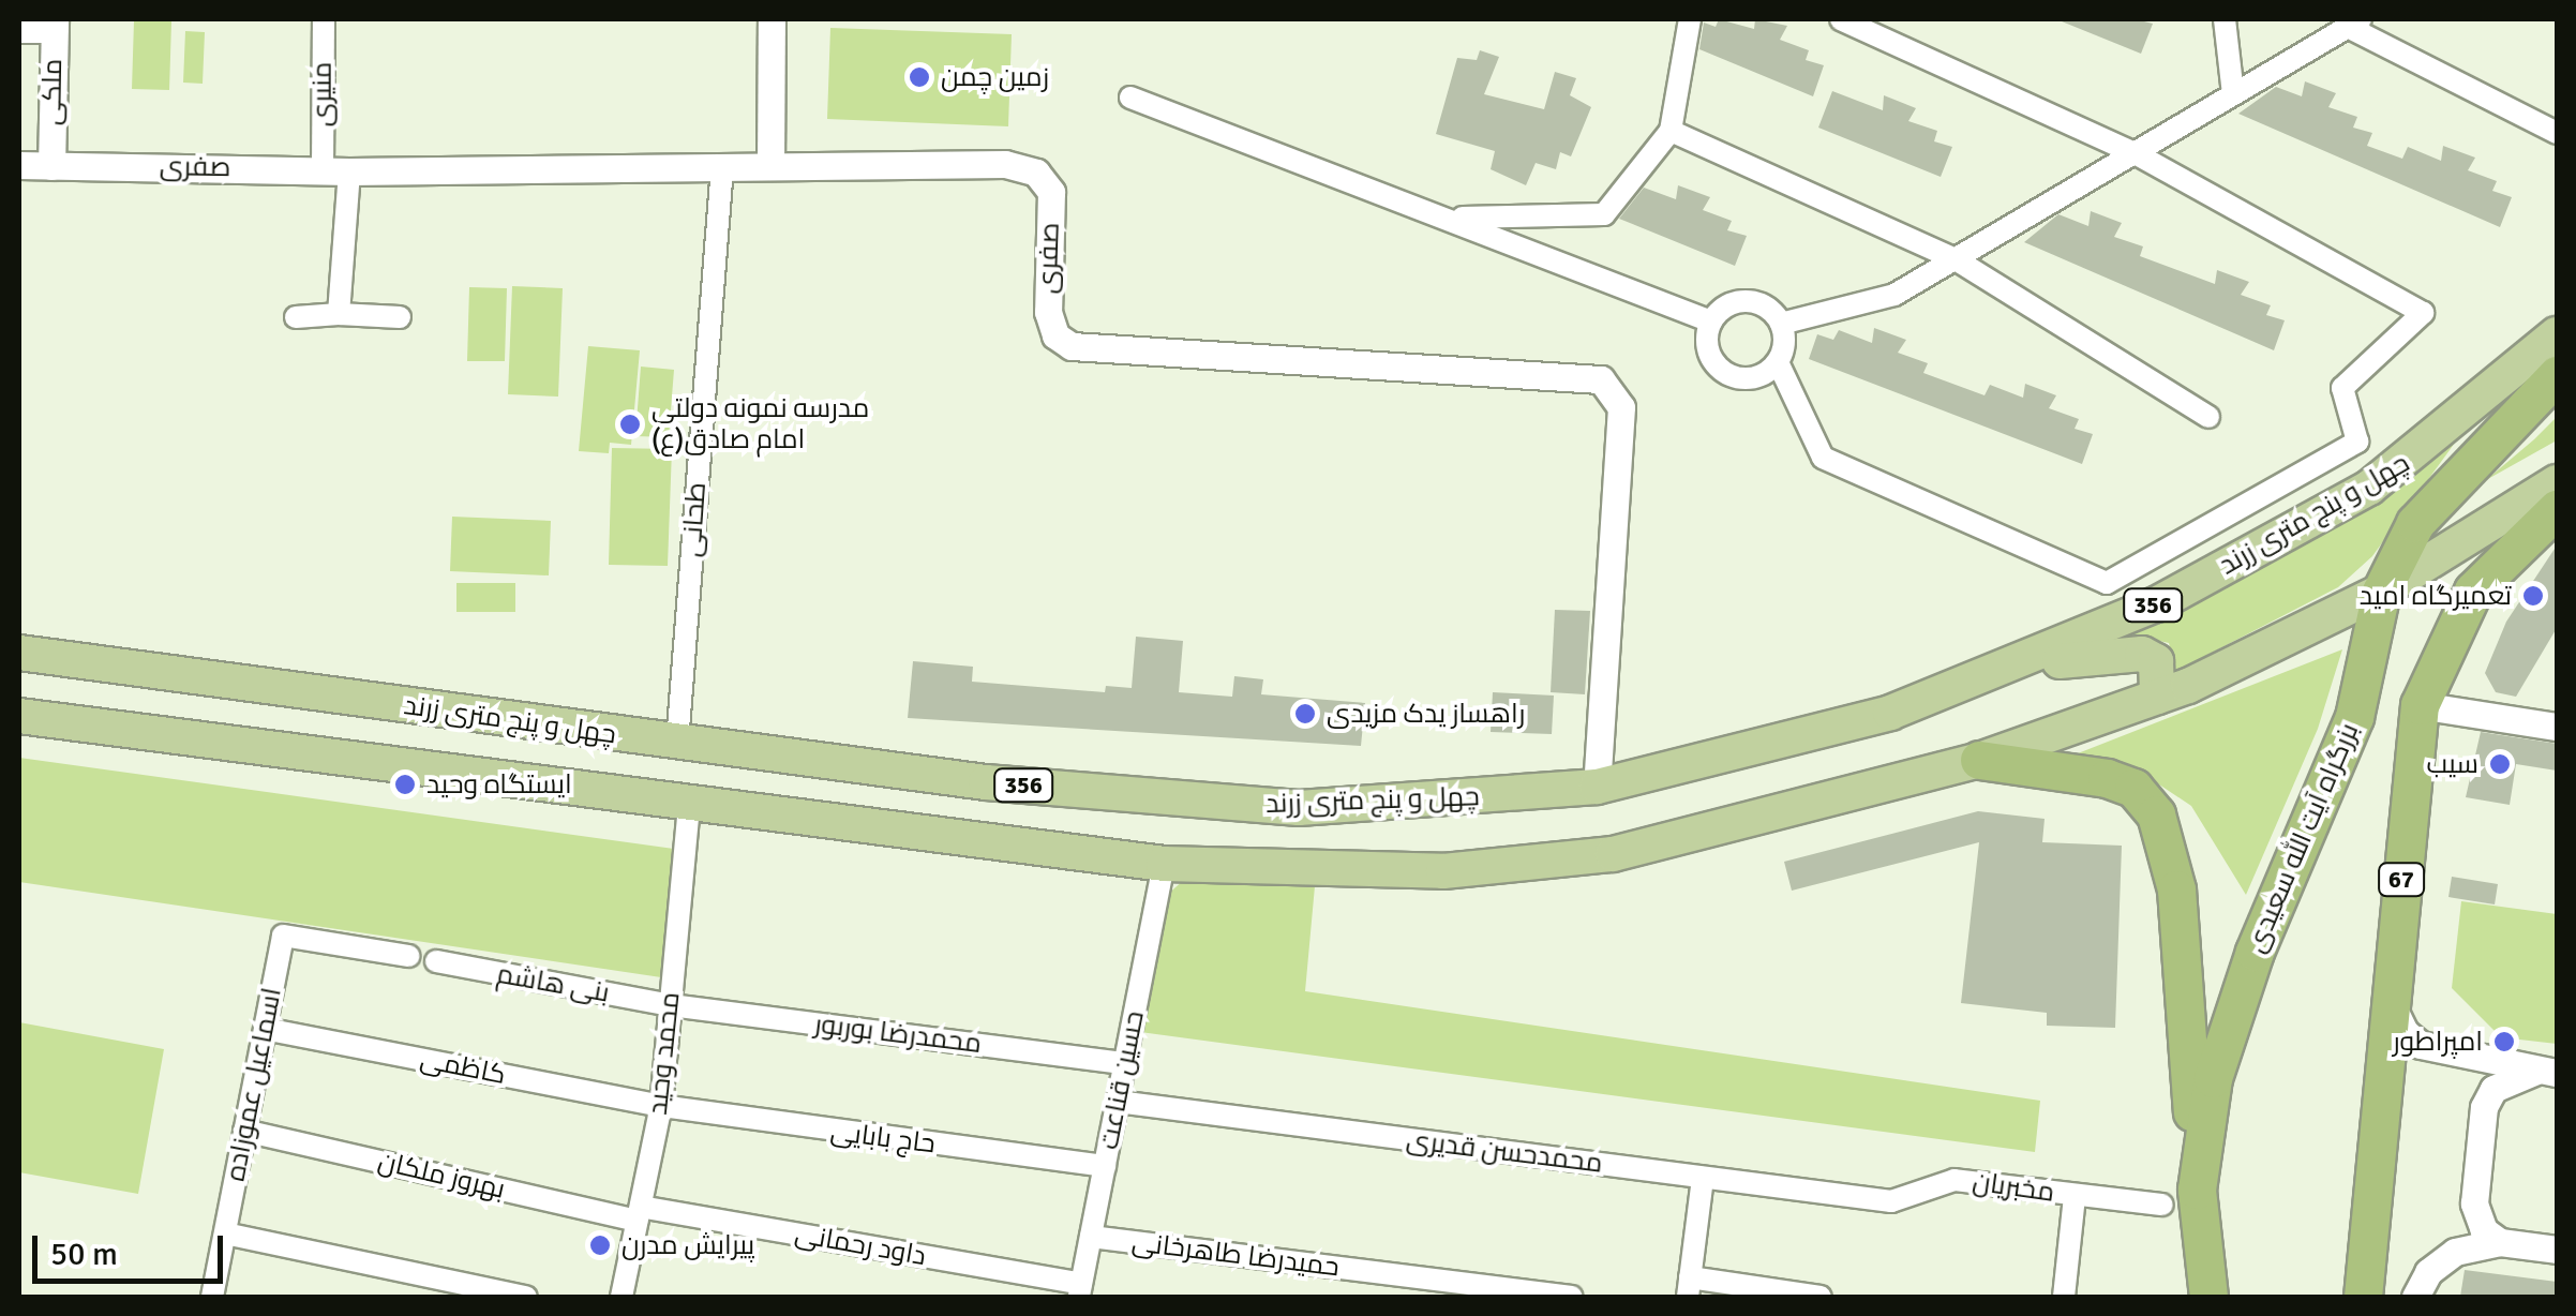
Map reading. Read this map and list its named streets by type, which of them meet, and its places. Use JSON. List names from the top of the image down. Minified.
{"streets":{"highway":["بزرگراه آیت الله سعیدی","67"],"main road":["چهل و پنج متری زرند","356"],"street":["ملکی","منیری","صفری","طحانی","بنی هاشم","محمدرضا بوربور","محمد وحید","کاظمی","حسین قناعت","اسماعیل عموزاده","حاج بابایی","محمدحسن قدیری","بهروز ملکان","مخبریان","داود رحمانی","حمیدرضا طاهرخانی"]},"crossings":[["ملکی","صفری"],["منیری","صفری"],["صفری","چهل و پنج متری زرند"],["صفری","طحانی"],["چهل و پنج متری زرند","طحانی"],["356","بزرگراه آیت الله سعیدی"],["356","محمد وحید"],["356","حسین قناعت"],["بزرگراه آیت الله سعیدی","مخبریان"],["بنی هاشم","محمدرضا بوربور"],["بنی هاشم","محمد وحید"],["محمدرضا بوربور","محمد وحید"],["محمدرضا بوربور","حسین قناعت"],["محمد وحید","کاظمی"],["محمد وحید","حاج بابایی"],["محمد وحید","بهروز ملکان"],["محمد وحید","داود رحمانی"],["کاظمی","اسماعیل عموزاده"],["کاظمی","حاج بابایی"],["حسین قناعت","حاج بابایی"],["حسین قناعت","محمدحسن قدیری"],["حسین قناعت","داود رحمانی"],["حسین قناعت","حمیدرضا طاهرخانی"],["اسماعیل عموزاده","بهروز ملکان"],["محمدحسن قدیری","مخبریان"],["بهروز ملکان","داود رحمانی"]],"places":["زمین چمن","مدرسه نمونه دولتی امام صادق(ع)","تعمیرگاه امید","راهساز یدک مزیدی","سیب","ایستگاه وحید","امپراطور","پیرایش مدرن"],"scale_bar":"50 m"}
